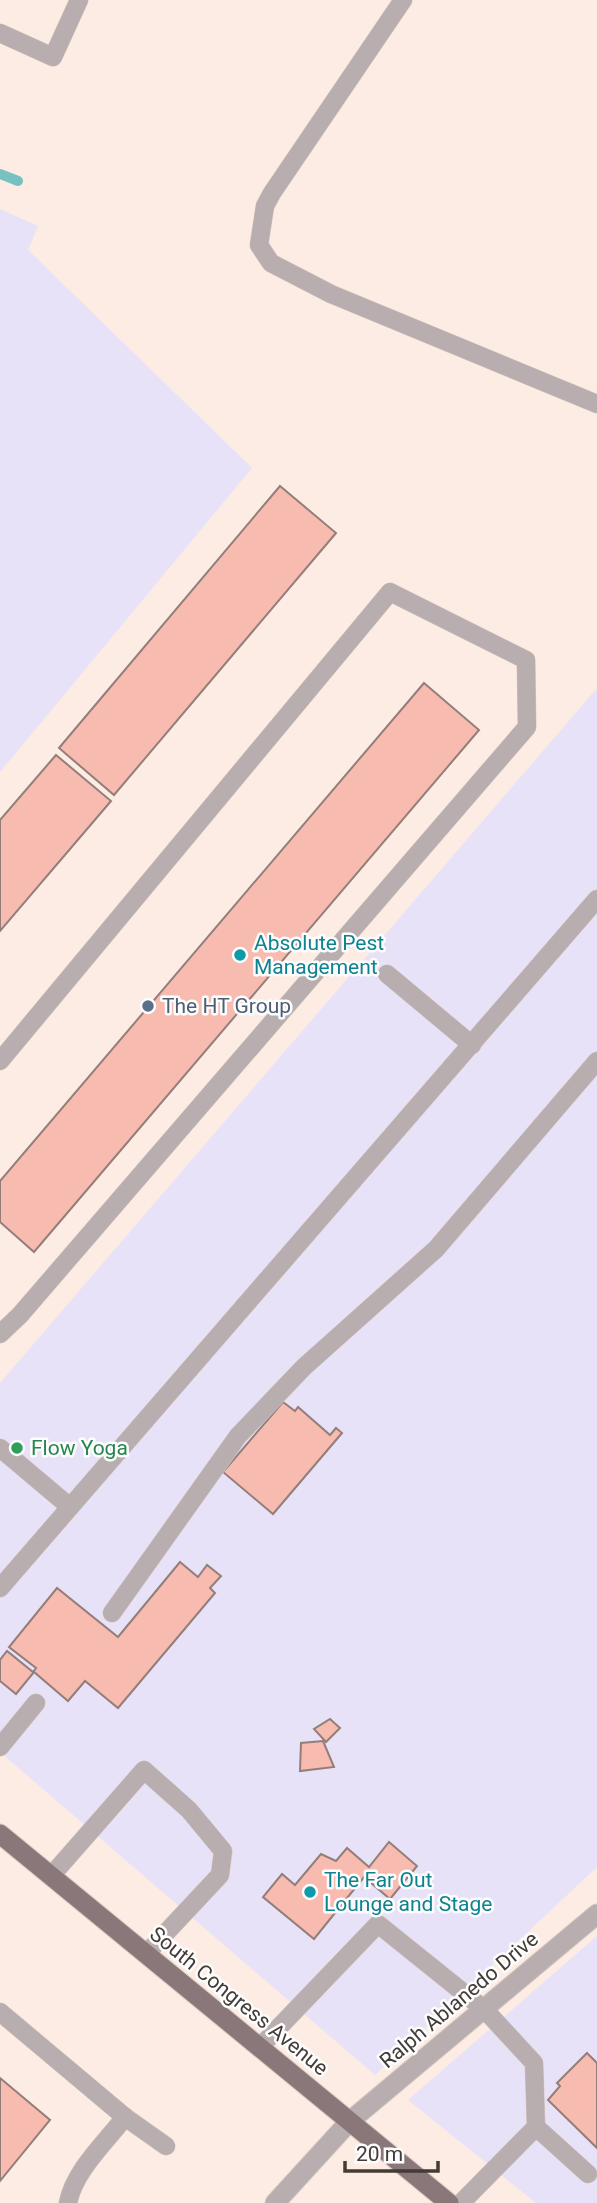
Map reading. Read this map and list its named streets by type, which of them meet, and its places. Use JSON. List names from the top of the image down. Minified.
{"streets":{"main road":["South Congress Avenue"],"street":["Ralph Ablanedo Drive"]},"crossings":[["Ralph Ablanedo Drive","South Congress Avenue"]],"places":["Absolute Pest Management","The HT Group","Flow Yoga","The Far Out Lounge and Stage"],"scale_bar":"20 m"}
